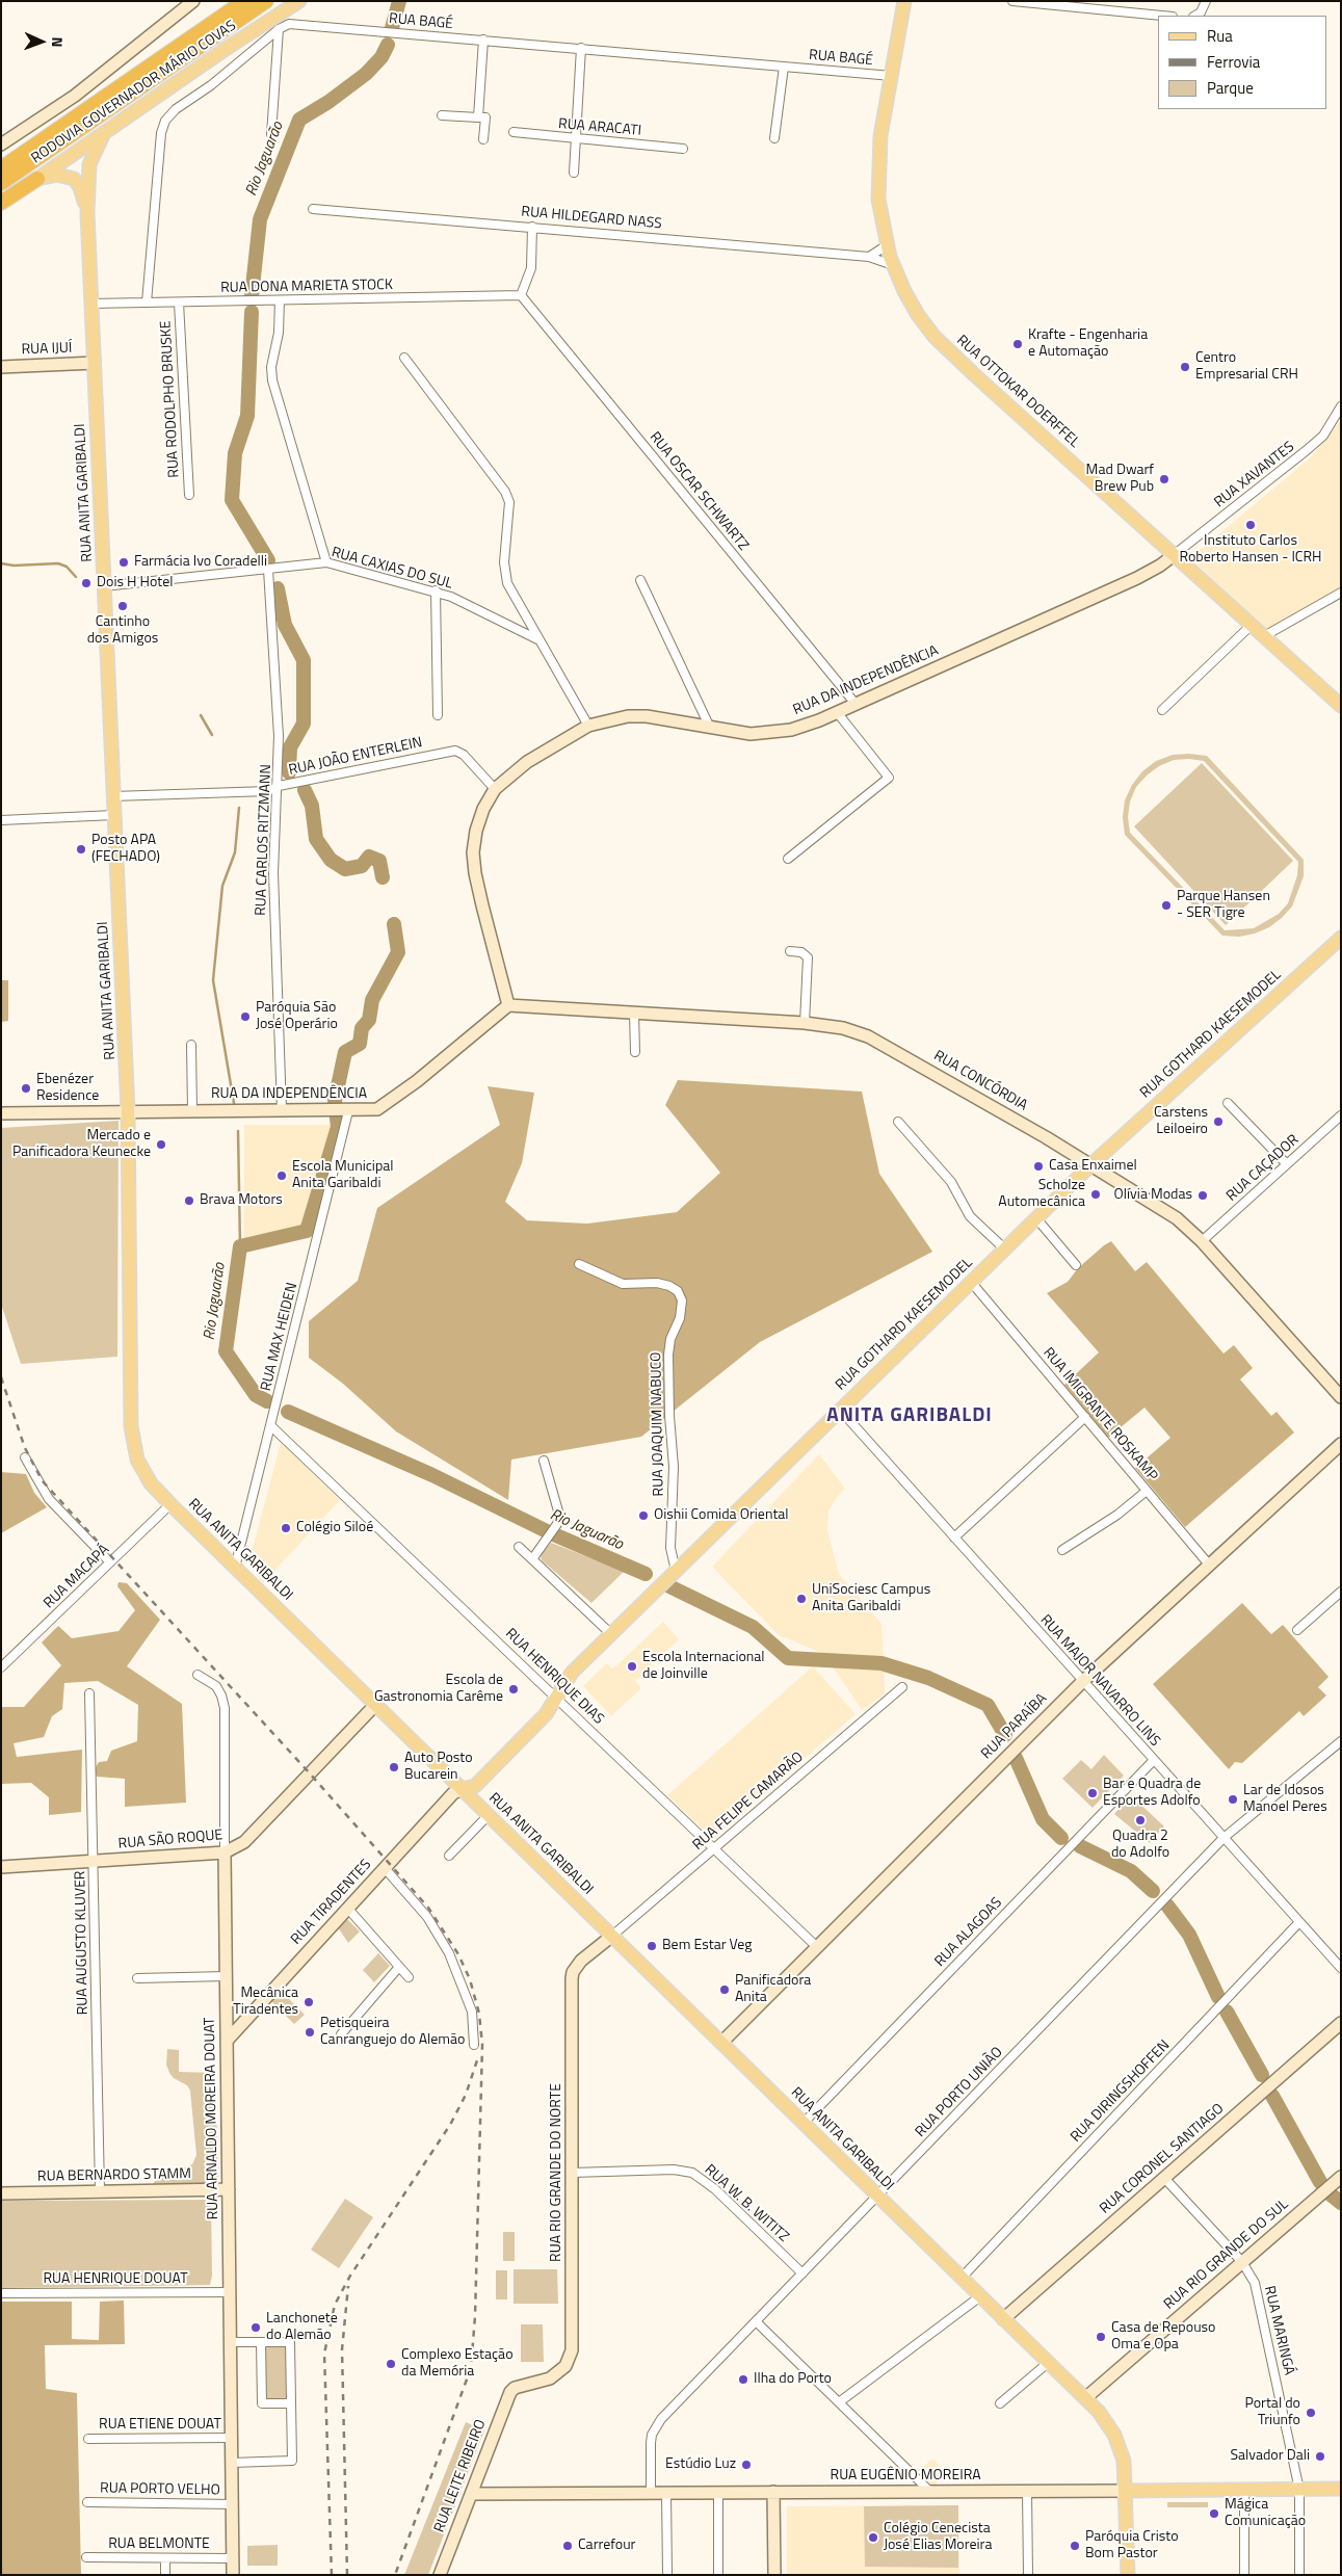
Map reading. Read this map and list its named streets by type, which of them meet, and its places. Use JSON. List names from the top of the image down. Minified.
{"streets":{"highway":["RODOVIA GOVERNADOR MÁRIO COVAS"],"main road":["RUA OTTOKAR DOERFFEL","RUA ANITA GARIBALDI","RUA GOTHARD KAESEMODEL","RUA EUGÊNIO MOREIRA"],"street":["RUA BAGÉ","RUA ARACATI","RUA HILDEGARD NASS","RUA DONA MARIETA STOCK","RUA IJUÍ","RUA RODOLPHO BRUSKE","RUA XAVANTES","RUA OSCAR SCHWARTZ","RUA CAXIAS DO SUL","RUA DA INDEPENDÊNCIA","RUA JOÃO ENTERLEIN","RUA CARLOS RITZMANN","RUA CONCÓRDIA","RUA CAÇADOR","RUA MAX HEIDEN","RUA IMIGRANTE ROSKAMP","RUA JOAQUIM NABUCO","RUA MACAPÁ","RUA HENRIQUE DIAS","RUA MAJOR NAVARRO LINS","RUA PARAÍBA","RUA FELIPE CAMARÃO","RUA SÃO ROQUE","RUA TIRADENTES","RUA ALAGOAS","RUA AUGUSTO KLUVER","RUA DIRINGSHOFFEN","RUA PORTO UNIÃO","RUA ARNALDO MOREIRA DOUAT","RUA CORONEL SANTIAGO","RUA RIO GRANDE DO NORTE","RUA BERNARDO STAMM","RUA W. B. WITITZ","RUA RIO GRANDE DO SUL","RUA HENRIQUE DOUAT","RUA MARINGÁ","RUA ETIENE DOUAT","RUA LEITE RIBEIRO","RUA PORTO VELHO","RUA BELMONTE"]},"crossings":[["RUA BAGÉ","RUA DONA MARIETA STOCK"],["RUA BAGÉ","RUA OTTOKAR DOERFFEL"],["RUA HILDEGARD NASS","RUA OTTOKAR DOERFFEL"],["RUA DONA MARIETA STOCK","RUA RODOLPHO BRUSKE"],["RUA DONA MARIETA STOCK","RUA OSCAR SCHWARTZ"],["RUA DONA MARIETA STOCK","RUA ANITA GARIBALDI"],["RUA IJUÍ","RUA ANITA GARIBALDI"],["RUA OTTOKAR DOERFFEL","RUA XAVANTES"],["RUA OTTOKAR DOERFFEL","RUA DA INDEPENDÊNCIA"],["RUA XAVANTES","RUA DA INDEPENDÊNCIA"],["RUA OSCAR SCHWARTZ","RUA DA INDEPENDÊNCIA"],["RUA ANITA GARIBALDI","RUA CAXIAS DO SUL"],["RUA ANITA GARIBALDI","RUA DA INDEPENDÊNCIA"],["RUA ANITA GARIBALDI","RUA JOÃO ENTERLEIN"],["RUA ANITA GARIBALDI","RUA GOTHARD KAESEMODEL"],["RUA ANITA GARIBALDI","RUA MAX HEIDEN"],["RUA ANITA GARIBALDI","RUA MACAPÁ"],["RUA ANITA GARIBALDI","RUA PARAÍBA"],["RUA ANITA GARIBALDI","RUA FELIPE CAMARÃO"],["RUA ANITA GARIBALDI","RUA SÃO ROQUE"],["RUA ANITA GARIBALDI","RUA TIRADENTES"],["RUA ANITA GARIBALDI","RUA ALAGOAS"],["RUA ANITA GARIBALDI","RUA DIRINGSHOFFEN"],["RUA ANITA GARIBALDI","RUA PORTO UNIÃO"],["RUA ANITA GARIBALDI","RUA CORONEL SANTIAGO"],["RUA ANITA GARIBALDI","RUA RIO GRANDE DO NORTE"],["RUA ANITA GARIBALDI","RUA RIO GRANDE DO SUL"],["RUA ANITA GARIBALDI","RUA EUGÊNIO MOREIRA"],["RUA CAXIAS DO SUL","RUA CARLOS RITZMANN"],["RUA DA INDEPENDÊNCIA","RUA JOÃO ENTERLEIN"],["RUA DA INDEPENDÊNCIA","RUA CARLOS RITZMANN"],["RUA DA INDEPENDÊNCIA","RUA CONCÓRDIA"],["RUA DA INDEPENDÊNCIA","RUA MAX HEIDEN"],["RUA JOÃO ENTERLEIN","RUA CARLOS RITZMANN"],["RUA GOTHARD KAESEMODEL","RUA CONCÓRDIA"],["RUA GOTHARD KAESEMODEL","RUA IMIGRANTE ROSKAMP"],["RUA GOTHARD KAESEMODEL","RUA JOAQUIM NABUCO"],["RUA GOTHARD KAESEMODEL","RUA HENRIQUE DIAS"],["RUA GOTHARD KAESEMODEL","RUA MAJOR NAVARRO LINS"],["RUA GOTHARD KAESEMODEL","RUA TIRADENTES"],["RUA CONCÓRDIA","RUA CAÇADOR"],["RUA MAX HEIDEN","RUA HENRIQUE DIAS"],["RUA IMIGRANTE ROSKAMP","RUA PARAÍBA"],["RUA HENRIQUE DIAS","RUA PARAÍBA"],["RUA HENRIQUE DIAS","RUA FELIPE CAMARÃO"],["RUA MAJOR NAVARRO LINS","RUA PARAÍBA"],["RUA MAJOR NAVARRO LINS","RUA ALAGOAS"],["RUA MAJOR NAVARRO LINS","RUA DIRINGSHOFFEN"],["RUA MAJOR NAVARRO LINS","RUA PORTO UNIÃO"],["RUA FELIPE CAMARÃO","RUA RIO GRANDE DO NORTE"],["RUA SÃO ROQUE","RUA AUGUSTO KLUVER"],["RUA SÃO ROQUE","RUA ARNALDO MOREIRA DOUAT"],["RUA TIRADENTES","RUA ARNALDO MOREIRA DOUAT"],["RUA AUGUSTO KLUVER","RUA BERNARDO STAMM"],["RUA PORTO UNIÃO","RUA W. B. WITITZ"],["RUA PORTO UNIÃO","RUA EUGÊNIO MOREIRA"],["RUA ARNALDO MOREIRA DOUAT","RUA BERNARDO STAMM"],["RUA ARNALDO MOREIRA DOUAT","RUA HENRIQUE DOUAT"],["RUA ARNALDO MOREIRA DOUAT","RUA ETIENE DOUAT"],["RUA ARNALDO MOREIRA DOUAT","RUA PORTO VELHO"],["RUA ARNALDO MOREIRA DOUAT","RUA BELMONTE"],["RUA CORONEL SANTIAGO","RUA MARINGÁ"],["RUA RIO GRANDE DO NORTE","RUA W. B. WITITZ"],["RUA RIO GRANDE DO NORTE","RUA LEITE RIBEIRO"],["RUA RIO GRANDE DO SUL","RUA MARINGÁ"],["RUA MARINGÁ","RUA EUGÊNIO MOREIRA"],["RUA LEITE RIBEIRO","RUA EUGÊNIO MOREIRA"]],"districts":["ANITA GARIBALDI"],"water":["Rio Jaguarão"],"places":["Krafte - Engenharia e Automação","Centro Empresarial CRH","Mad Dwarf Brew Pub","Instituto Carlos Roberto Hansen - ICRH","Farmácia Ivo Coradelli","Dois H Hotel","Cantinho dos Amigos","Posto APA (FECHADO)","Parque Hansen - SER Tigre","Paróquia São José Operário","Ebenézer Residence","Carstens Leiloeiro","Mercado e Panificadora Keunecke","Casa Enxaimel","Escola Municipal Anita Garibaldi","Scholze Automecânica","Olívia Modas","Brava Motors","Oishii Comida Oriental","Colégio Siloé","UniSociesc Campus Anita Garibaldi","Escola Internacional de Joinville","Escola de Gastronomia Carême","Auto Posto Bucarein","Bar e Quadra de Esportes Adolfo","Lar de Idosos Manoel Peres","Quadra 2 do Adolfo","Bem Estar Veg","Panificadora Anita","Mecânica Tiradentes","Petisqueira Canranguejo do Alemão","Lanchonete do Alemão","Casa de Repouso Oma e Opa","Complexo Estação da Memória","Ilha do Porto","Portal do Triunfo","Salvador Dali","Estúdio Luz","Mágica Comunicação","Colégio Cenecista José Elias Moreira","Carrefour","Paróquia Cristo Bom Pastor"],"legend":["Rua","Ferrovia","Parque"],"north":"right"}
